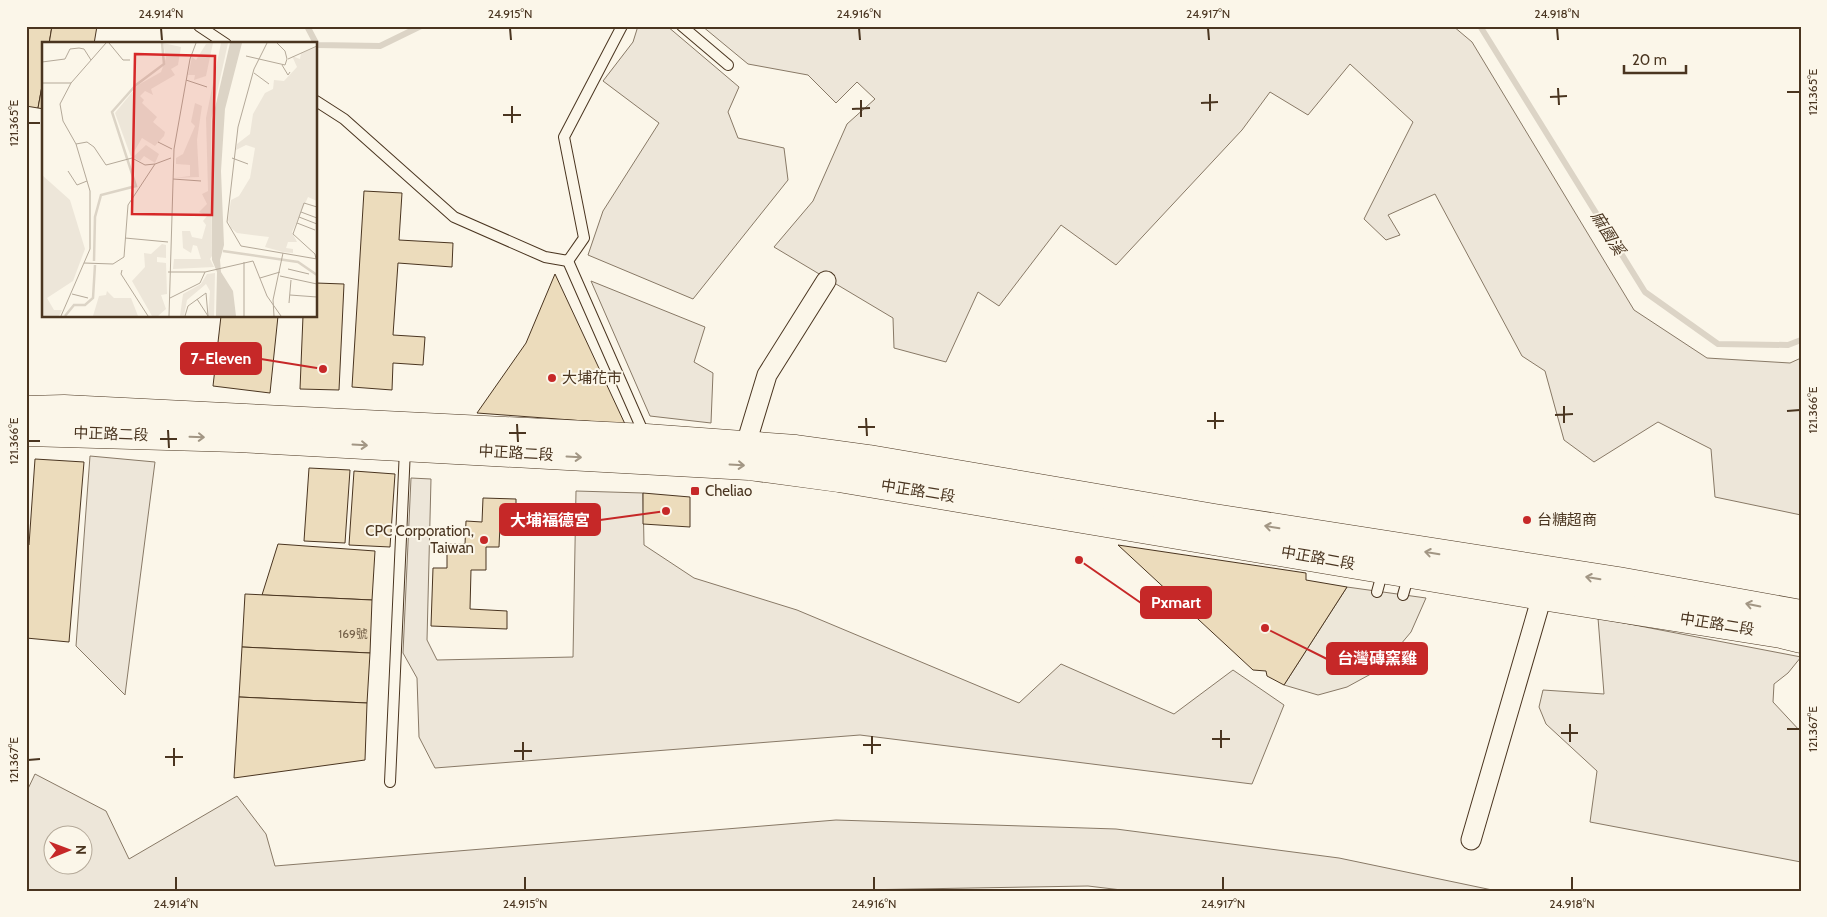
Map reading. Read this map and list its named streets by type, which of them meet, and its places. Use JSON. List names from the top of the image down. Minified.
{"streets":{"main road":["中正路二段"]},"water":["麻園溪"],"places":{"other":["7-Eleven","大埔花市","大埔福德宮","台糖超商","CPC Corporation, Taiwan","Pxmart","台灣磚窯雞"],"transit":["Cheliao"]},"house_numbers":["169號"],"scale_bar":"20 m","north":"right","coordinates":["24.914°N","24.915°N","24.916°N","24.917°N","24.918°N","121.365°E","121.366°E","121.367°E"]}
